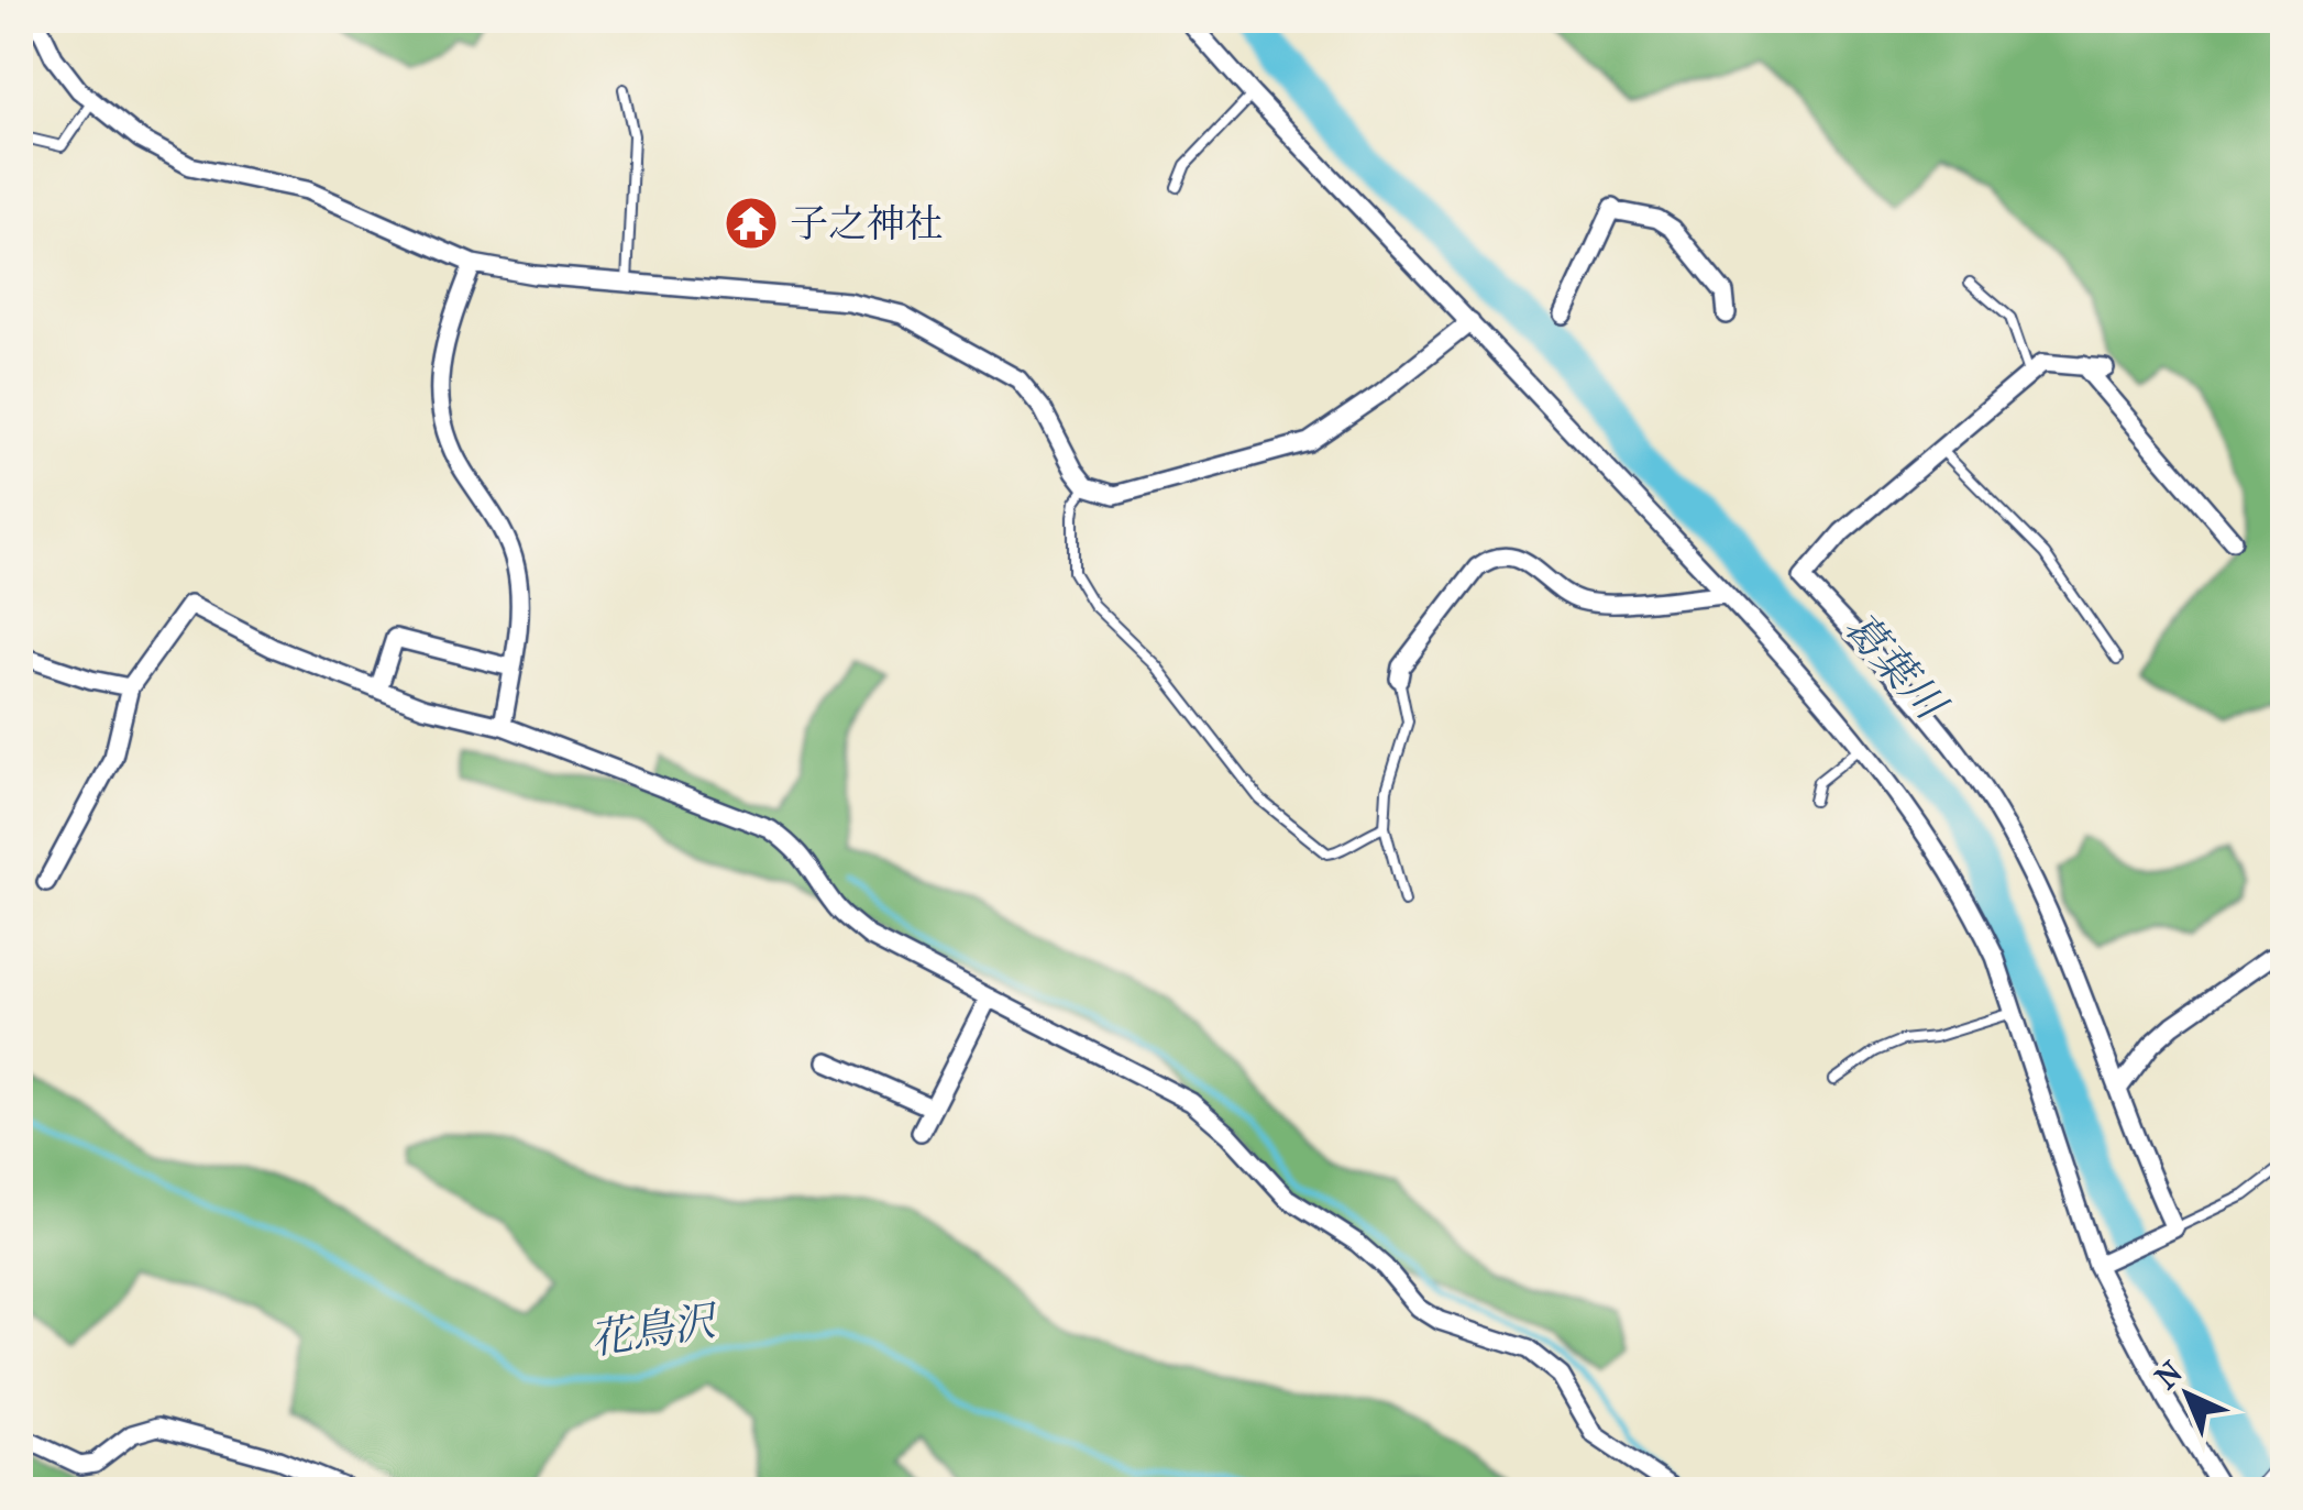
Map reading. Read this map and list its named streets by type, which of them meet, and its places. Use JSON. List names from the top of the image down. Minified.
{"water":["葛葉川","花鳥沢"],"places":{"temple":["子之神社"]},"north":"top left"}
